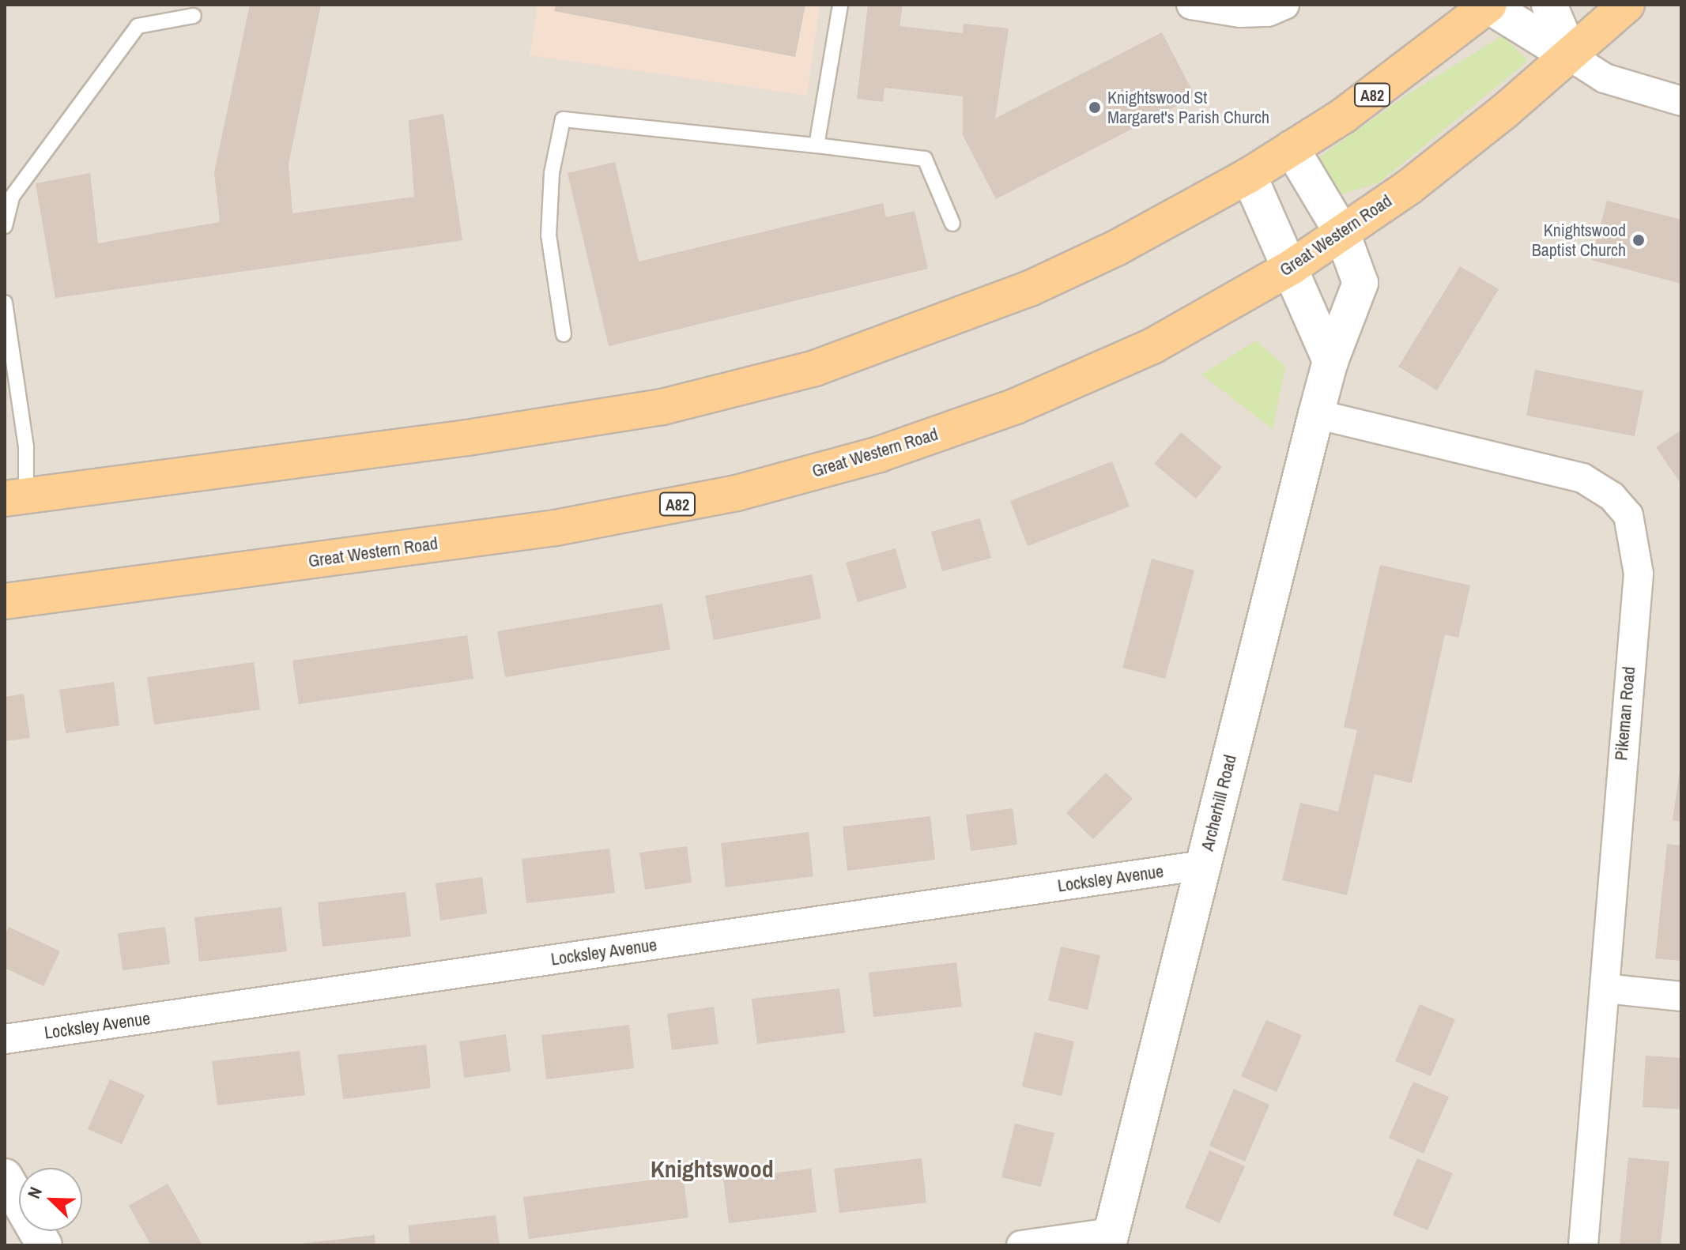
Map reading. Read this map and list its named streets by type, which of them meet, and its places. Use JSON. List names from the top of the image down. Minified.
{"streets":{"main road":["A82","Great Western Road"],"street":["Pikeman Road","Archerhill Road","Locksley Avenue"]},"crossings":[["A82","Archerhill Road"],["Great Western Road","Archerhill Road"],["Pikeman Road","Archerhill Road"],["Archerhill Road","Locksley Avenue"]],"districts":["Knightswood"],"places":["Knightswood St Margaret's Parish Church","Knightswood Baptist Church"],"north":"top left"}
